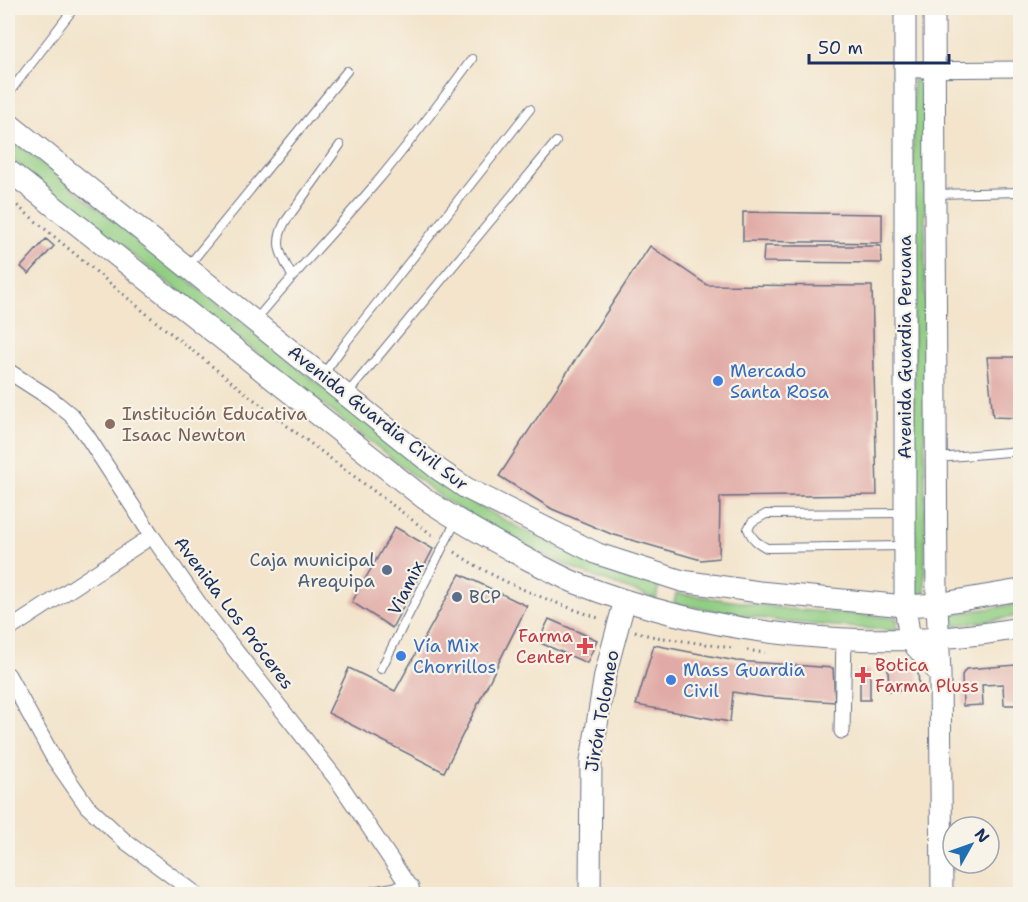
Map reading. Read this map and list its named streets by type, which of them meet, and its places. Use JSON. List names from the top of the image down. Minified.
{"streets":{"main road":["Avenida Guardia Peruana","Avenida Guardia Civil Sur","Jirón Tolomeo"],"street":["Avenida Los Próceres"],"lane":["Viamix"]},"crossings":[["Avenida Guardia Peruana","Avenida Guardia Civil Sur"],["Avenida Guardia Civil Sur","Viamix"],["Avenida Guardia Civil Sur","Jirón Tolomeo"]],"places":{"other":["Mercado Santa Rosa","Institución Educativa Isaac Newton","Caja municipal Arequipa","BCP","Vía Mix Chorrillos","Mass Guardia Civil"],"health":["Farma Center","Botica Farma Pluss"]},"scale_bar":"50 m","north":"top right"}
